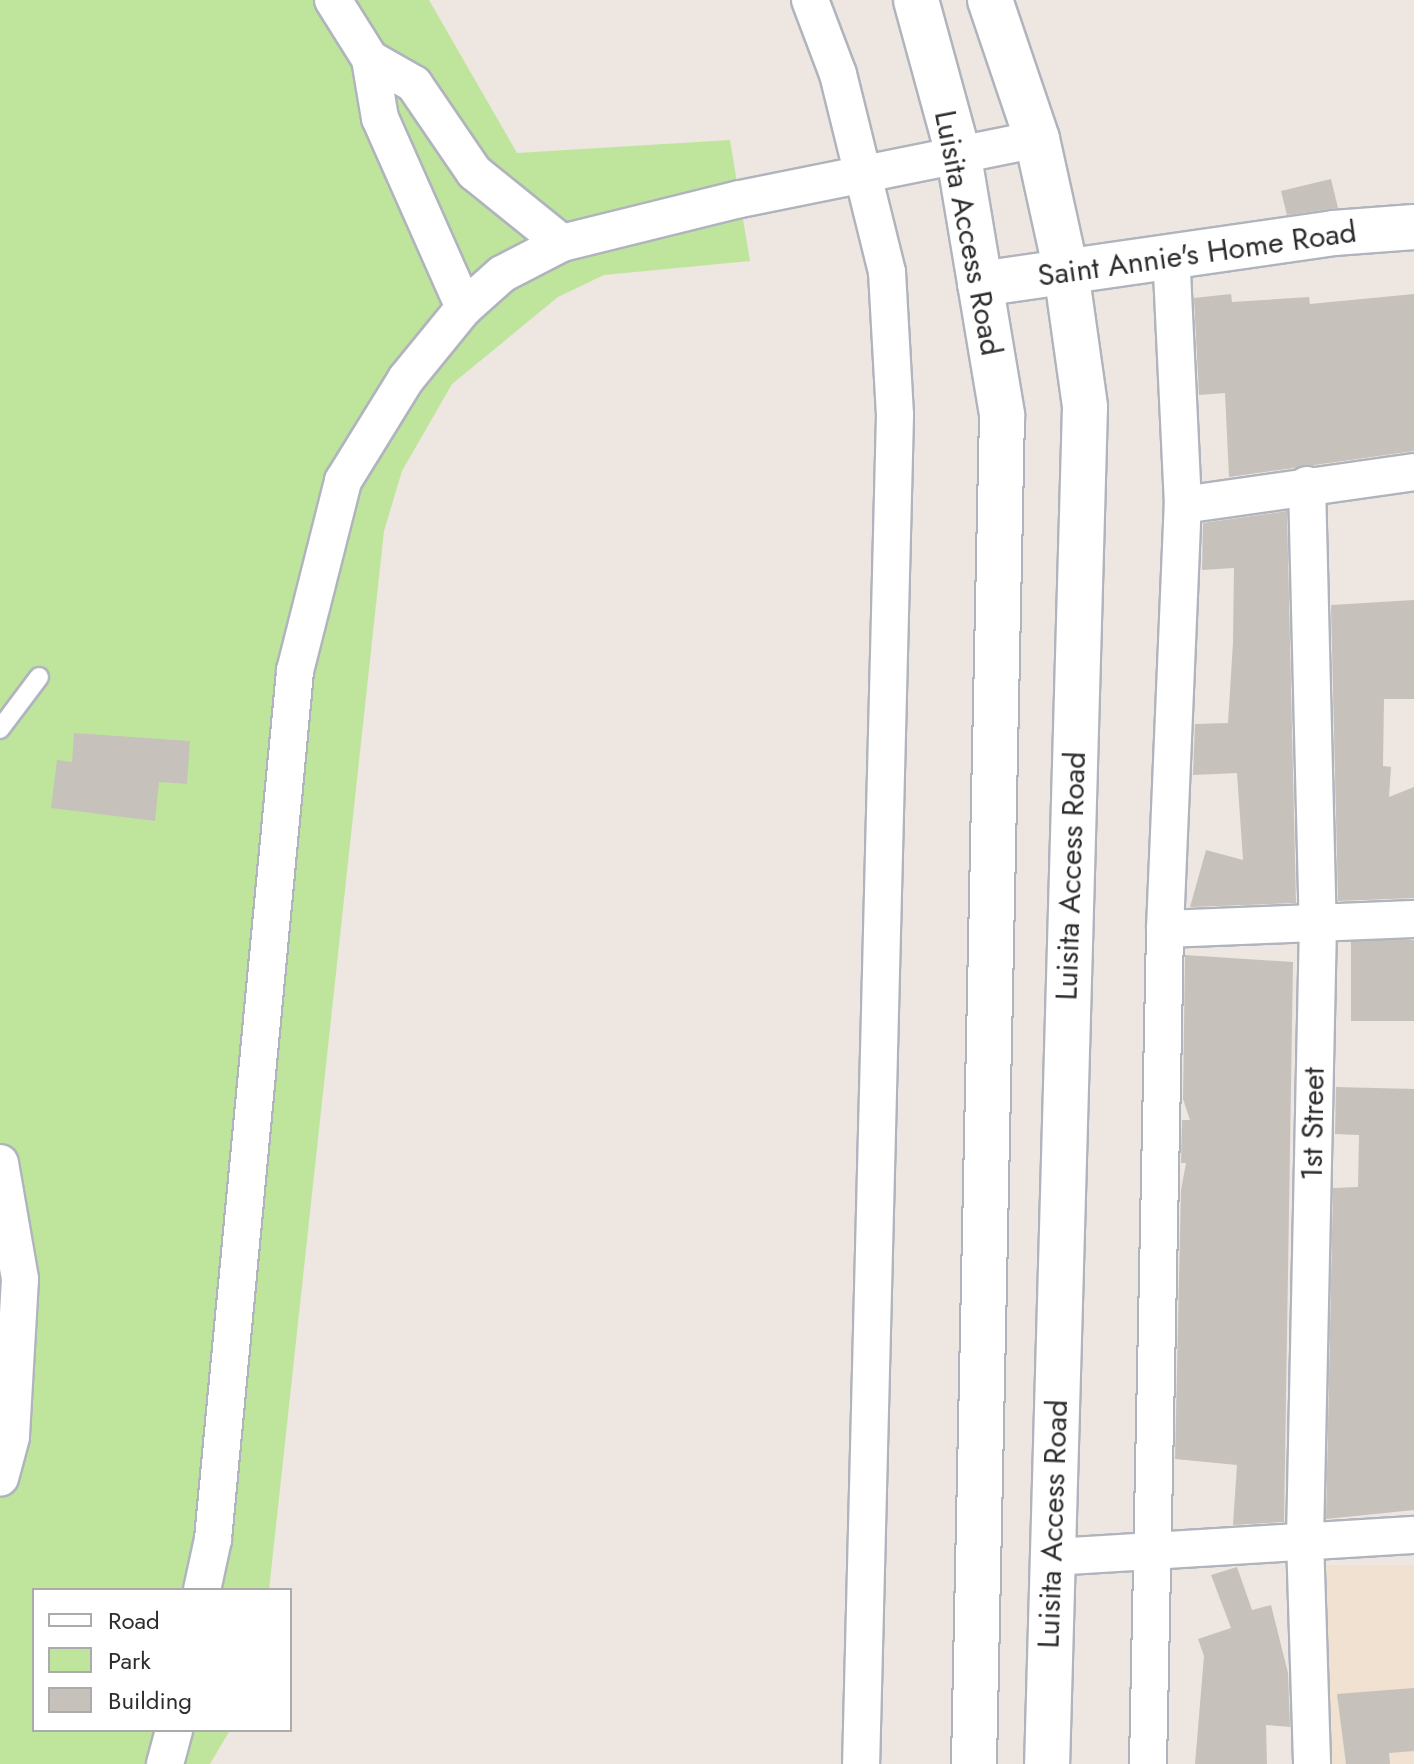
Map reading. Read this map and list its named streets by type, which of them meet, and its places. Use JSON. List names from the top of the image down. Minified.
{"streets":{"main road":["Luisita Access Road","Saint Annie's Home Road"],"street":["1st Street"]},"crossings":[["Luisita Access Road","Saint Annie's Home Road"]],"legend":["Road","Park","Building"]}
